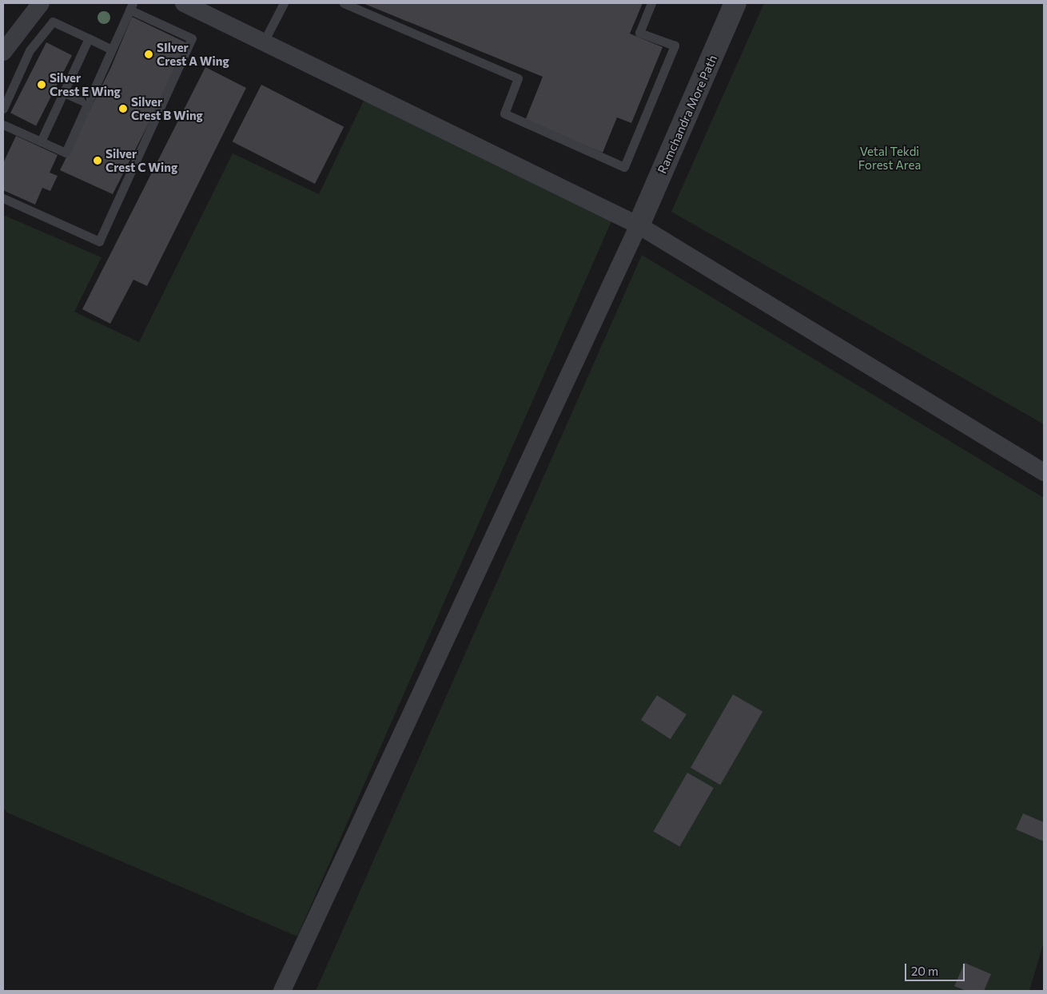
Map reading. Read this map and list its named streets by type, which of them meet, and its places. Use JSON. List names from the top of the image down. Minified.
{"streets":{"street":["Ramchandra More Path"]},"parks":["Vetal Tekdi Forest Area"],"places":["SIlver Crest A Wing","Silver Crest E Wing","Silver Crest B Wing","Silver Crest C Wing"],"scale_bar":"20 m"}
